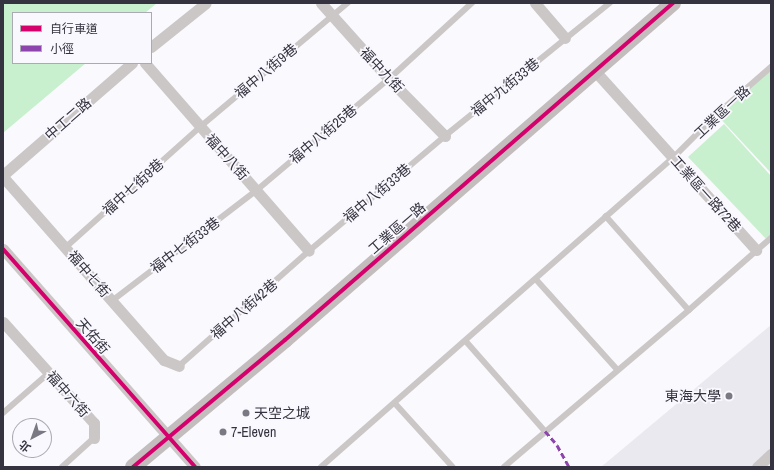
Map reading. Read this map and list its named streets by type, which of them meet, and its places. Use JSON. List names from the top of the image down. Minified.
{"streets":{"street":["福中九街","工業區一路","中工二路","福中八街","工業區一路72巷","福中七街","天佑街","福中六街"],"lane":["福中八街9巷","福中九街33巷","福中八街25巷","福中七街9巷","福中八街33巷","福中七街33巷","福中八街42巷"]},"crossings":[["福中九街","福中八街9巷"],["福中九街","福中九街33巷"],["福中九街","福中八街25巷"],["福中九街","福中八街33巷"],["福中八街9巷","福中八街"],["福中八街9巷","福中七街9巷"],["福中九街33巷","福中八街33巷"],["工業區一路","工業區一路72巷"],["工業區一路","天佑街"],["中工二路","福中七街"],["福中八街25巷","福中八街"],["福中八街25巷","福中七街33巷"],["福中八街","福中七街9巷"],["福中八街","福中八街33巷"],["福中八街","福中七街33巷"],["福中八街","福中八街42巷"],["福中七街9巷","福中七街"],["福中八街33巷","福中八街42巷"],["福中七街33巷","福中七街"],["福中七街","福中八街42巷"]],"places":["東海大學","天空之城","7-Eleven"],"legend":["自行車道","小徑"],"north":"bottom left"}
